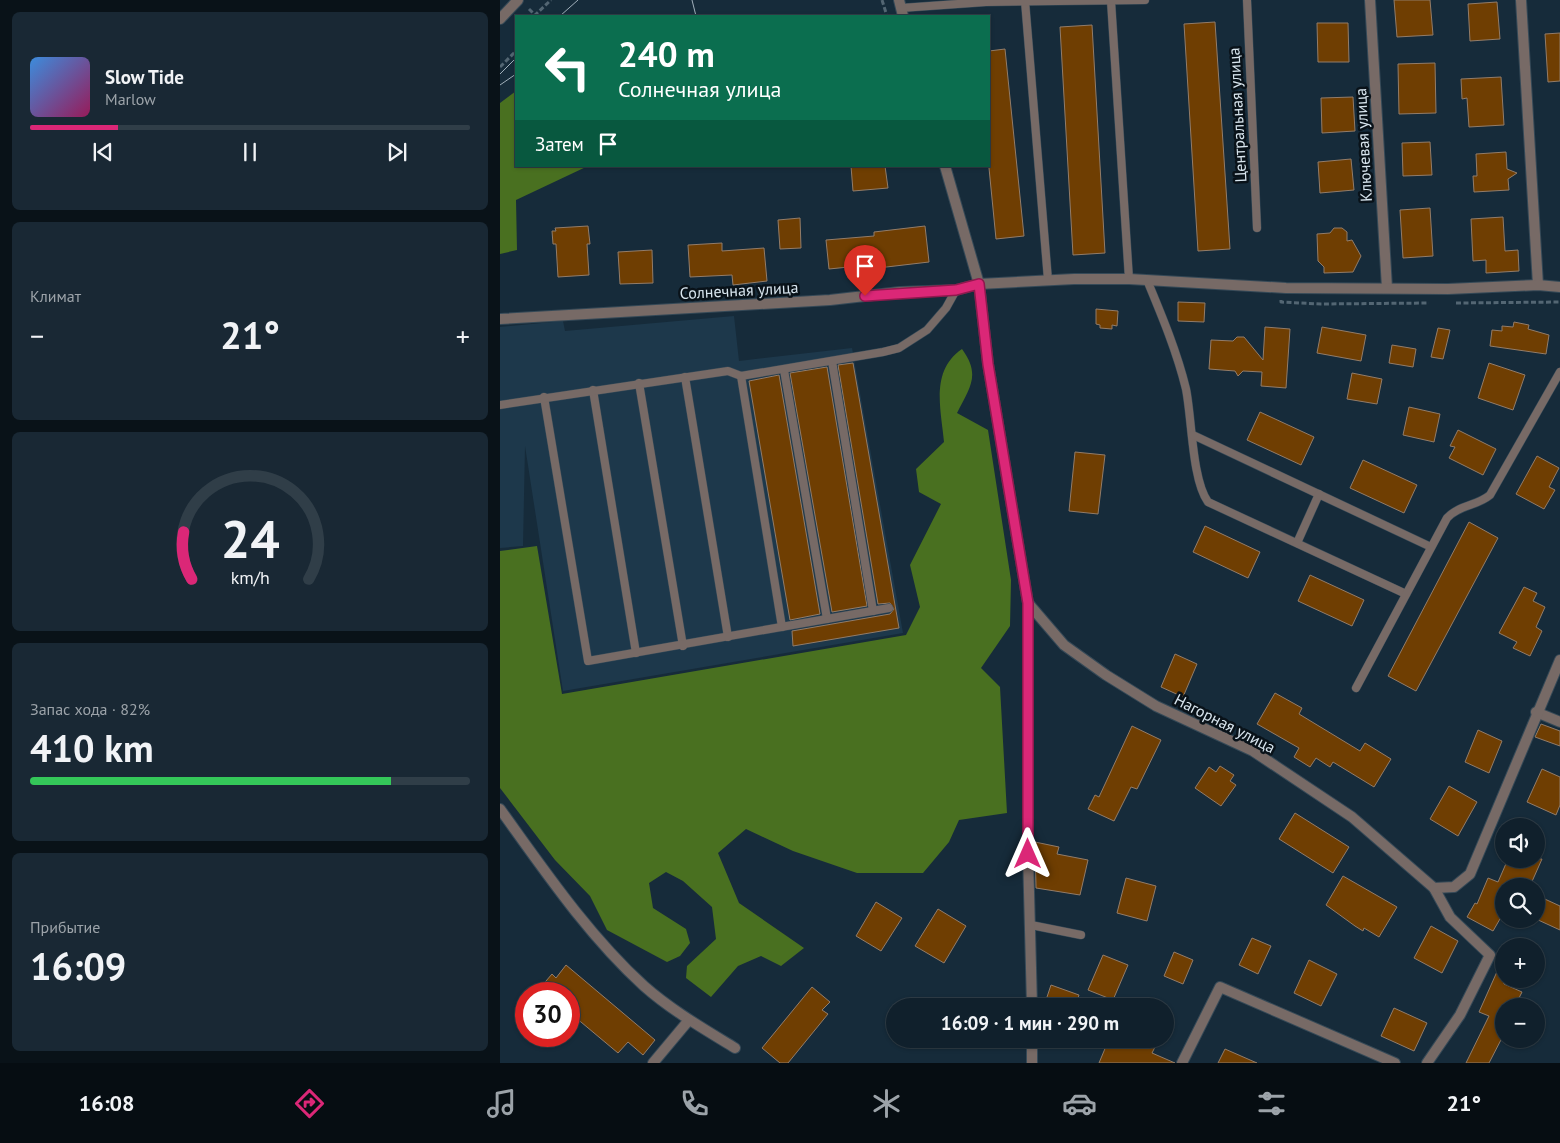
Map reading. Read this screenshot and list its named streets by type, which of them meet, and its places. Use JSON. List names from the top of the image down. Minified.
{"streets":{"street":["Ключевая улица","Солнечная улица","Нагорная улица"],"lane":["Центральная улица"]},"page":{"turn":["240 m","Солнечная улица"],"song":["Slow Tide","Marlow"],"then":"Затем","tile":["Климат",["Запас хода · 82%","410 km"],["Прибытие","16:09"]],"heat":["−","21°","+"],"map_buttons":["+","−"],"limit":"30","trip":"16:09 · 1 мин · 290 m","tabs":["16:08","21°"],"gauge":["24","km/h"]}}
